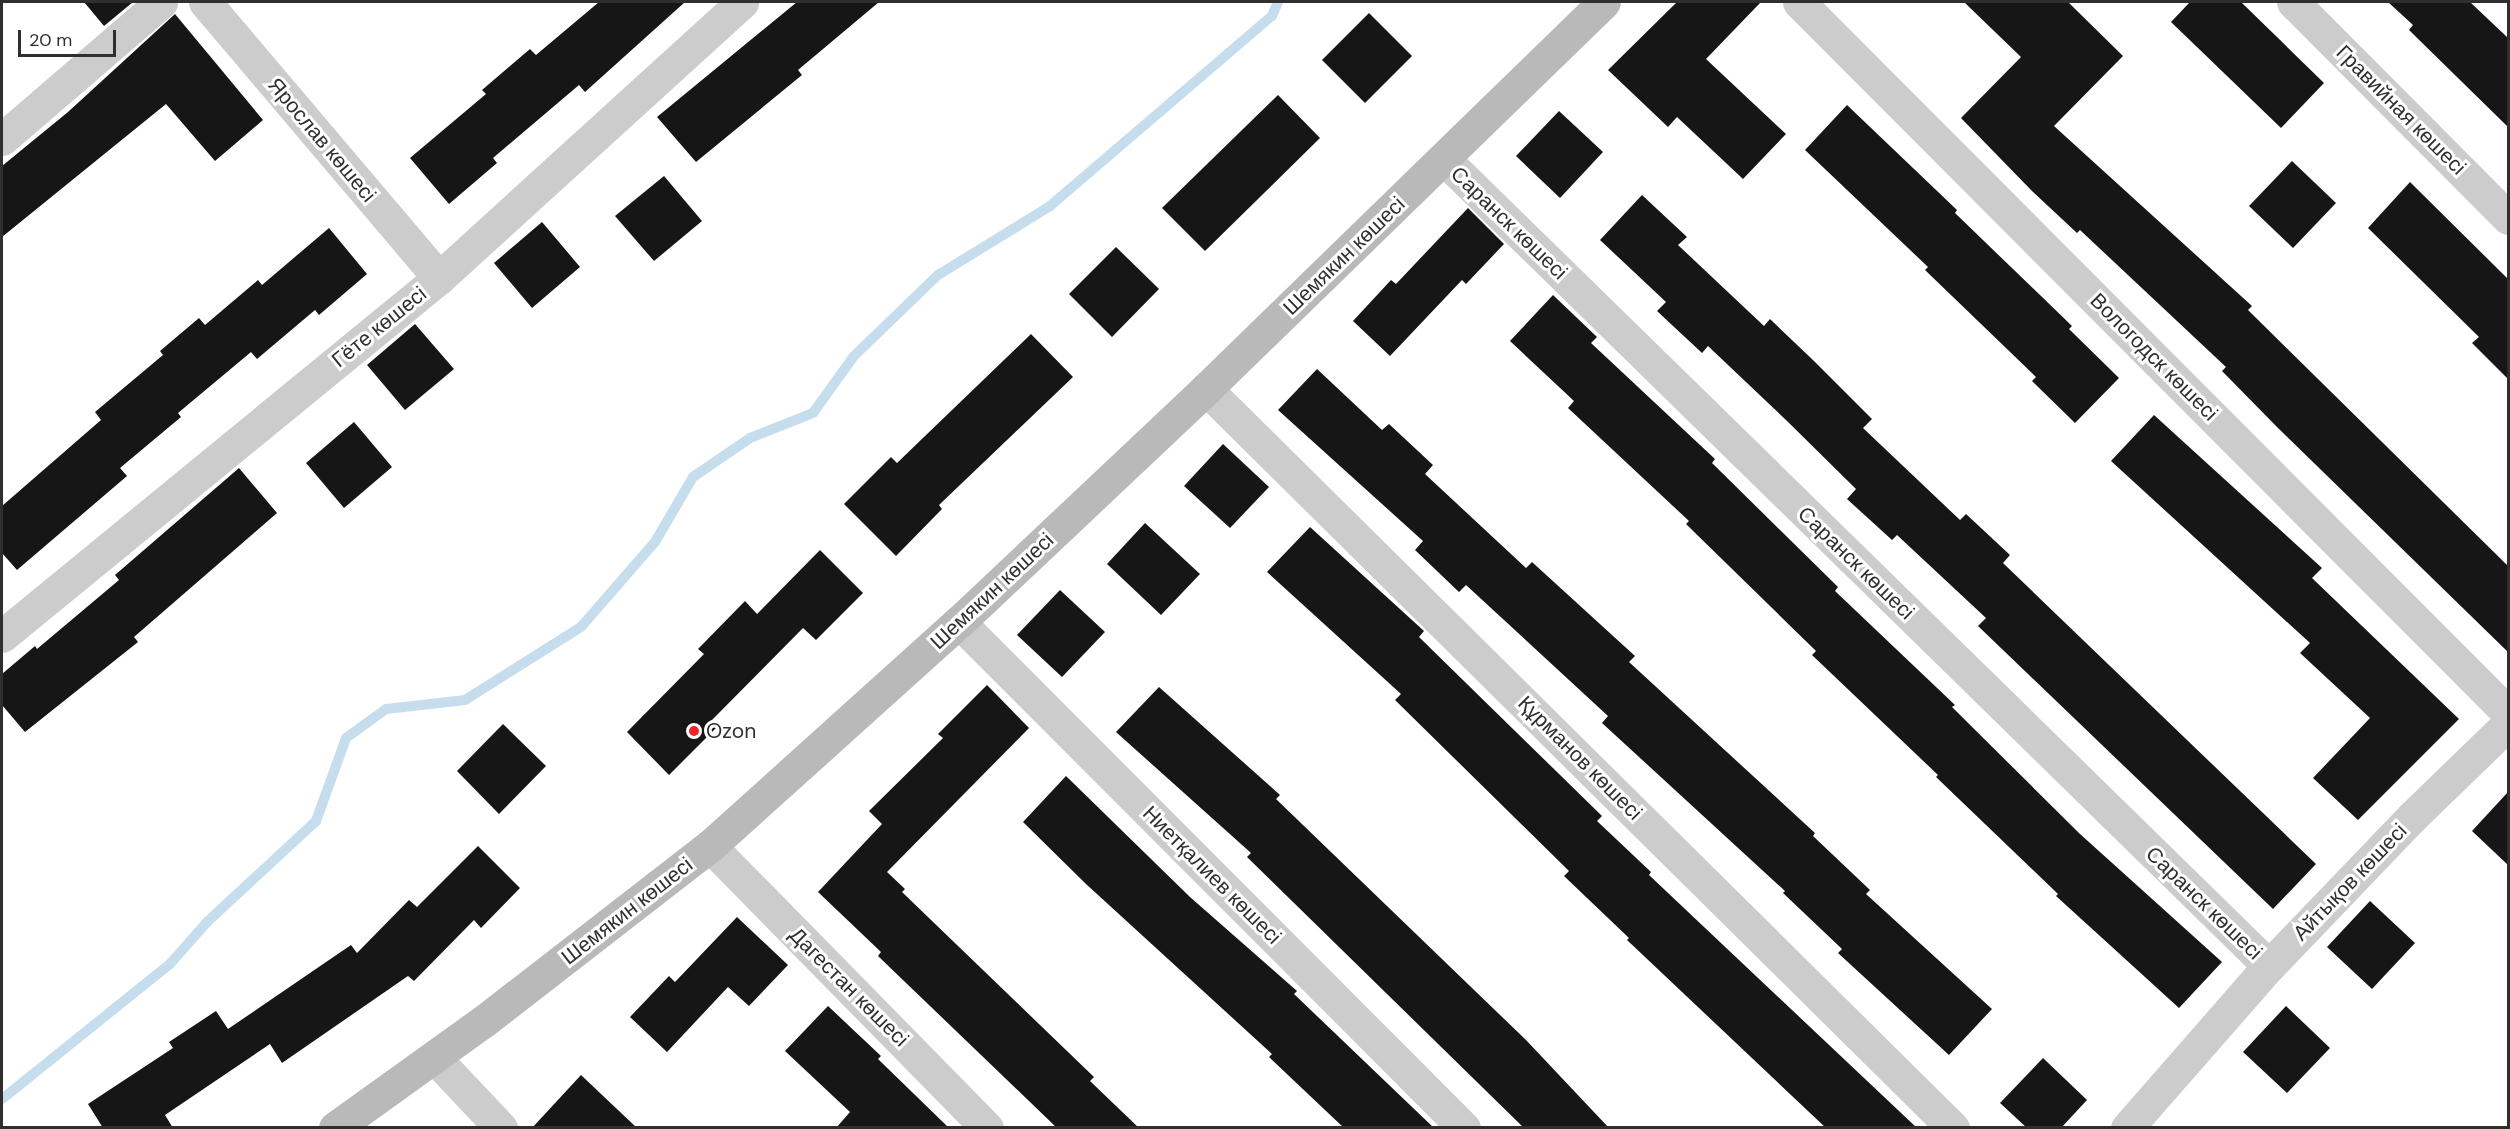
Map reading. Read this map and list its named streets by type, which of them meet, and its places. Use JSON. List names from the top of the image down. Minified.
{"streets":{"main road":["Шемякин көшесі"],"street":["Гравийная көшесі","Ярослав көшесі","Саранск көшесі","Гёте көшесі","Вологодск көшесі","Құрманов көшесі","Ниетқалиев көшесі","Айтықов көшесі","Дагестан көшесі"]},"crossings":[["Ярослав көшесі","Гёте көшесі"],["Саранск көшесі","Шемякин көшесі"],["Саранск көшесі","Айтықов көшесі"],["Шемякин көшесі","Құрманов көшесі"],["Шемякин көшесі","Ниетқалиев көшесі"],["Шемякин көшесі","Дагестан көшесі"]],"places":["Ozon"],"scale_bar":"20 m"}
